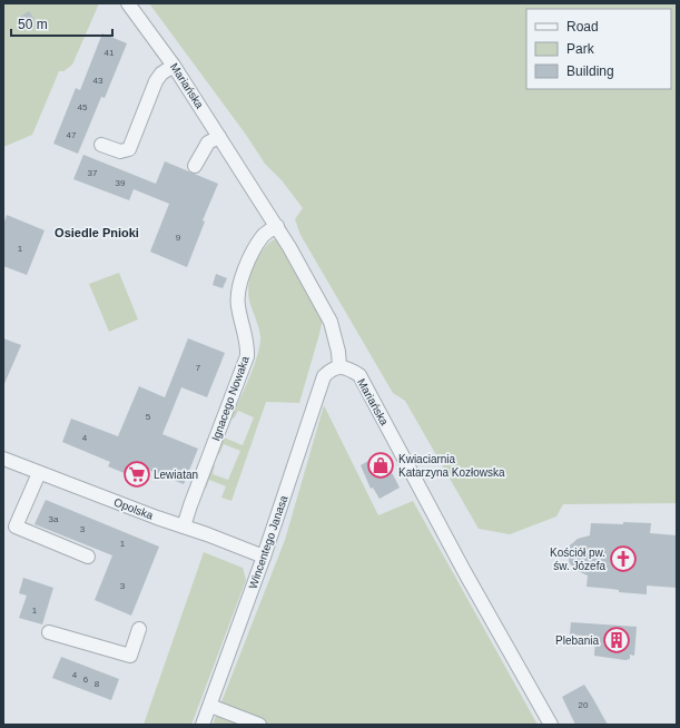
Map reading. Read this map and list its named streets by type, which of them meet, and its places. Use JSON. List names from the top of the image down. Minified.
{"streets":{"street":["Mariańska","Ignacego Nowaka","Opolska","Wincentego Janasa"]},"crossings":[["Mariańska","Ignacego Nowaka"],["Mariańska","Wincentego Janasa"],["Ignacego Nowaka","Opolska"],["Opolska","Wincentego Janasa"]],"districts":["Osiedle Pnioki"],"places":{"shop":["Kwiaciarnia Katarzyna Kozłowska"],"supermarket":["Lewiatan"],"church":["Kościół pw. św. Józefa"],"building":["Plebania"]},"house_numbers":["41","43","45","47","37","39","9","1","7","5","4","3a","3","1","3","1","4","6","8","20"],"legend":["Road","Park","Building"],"scale_bar":"50 m"}
